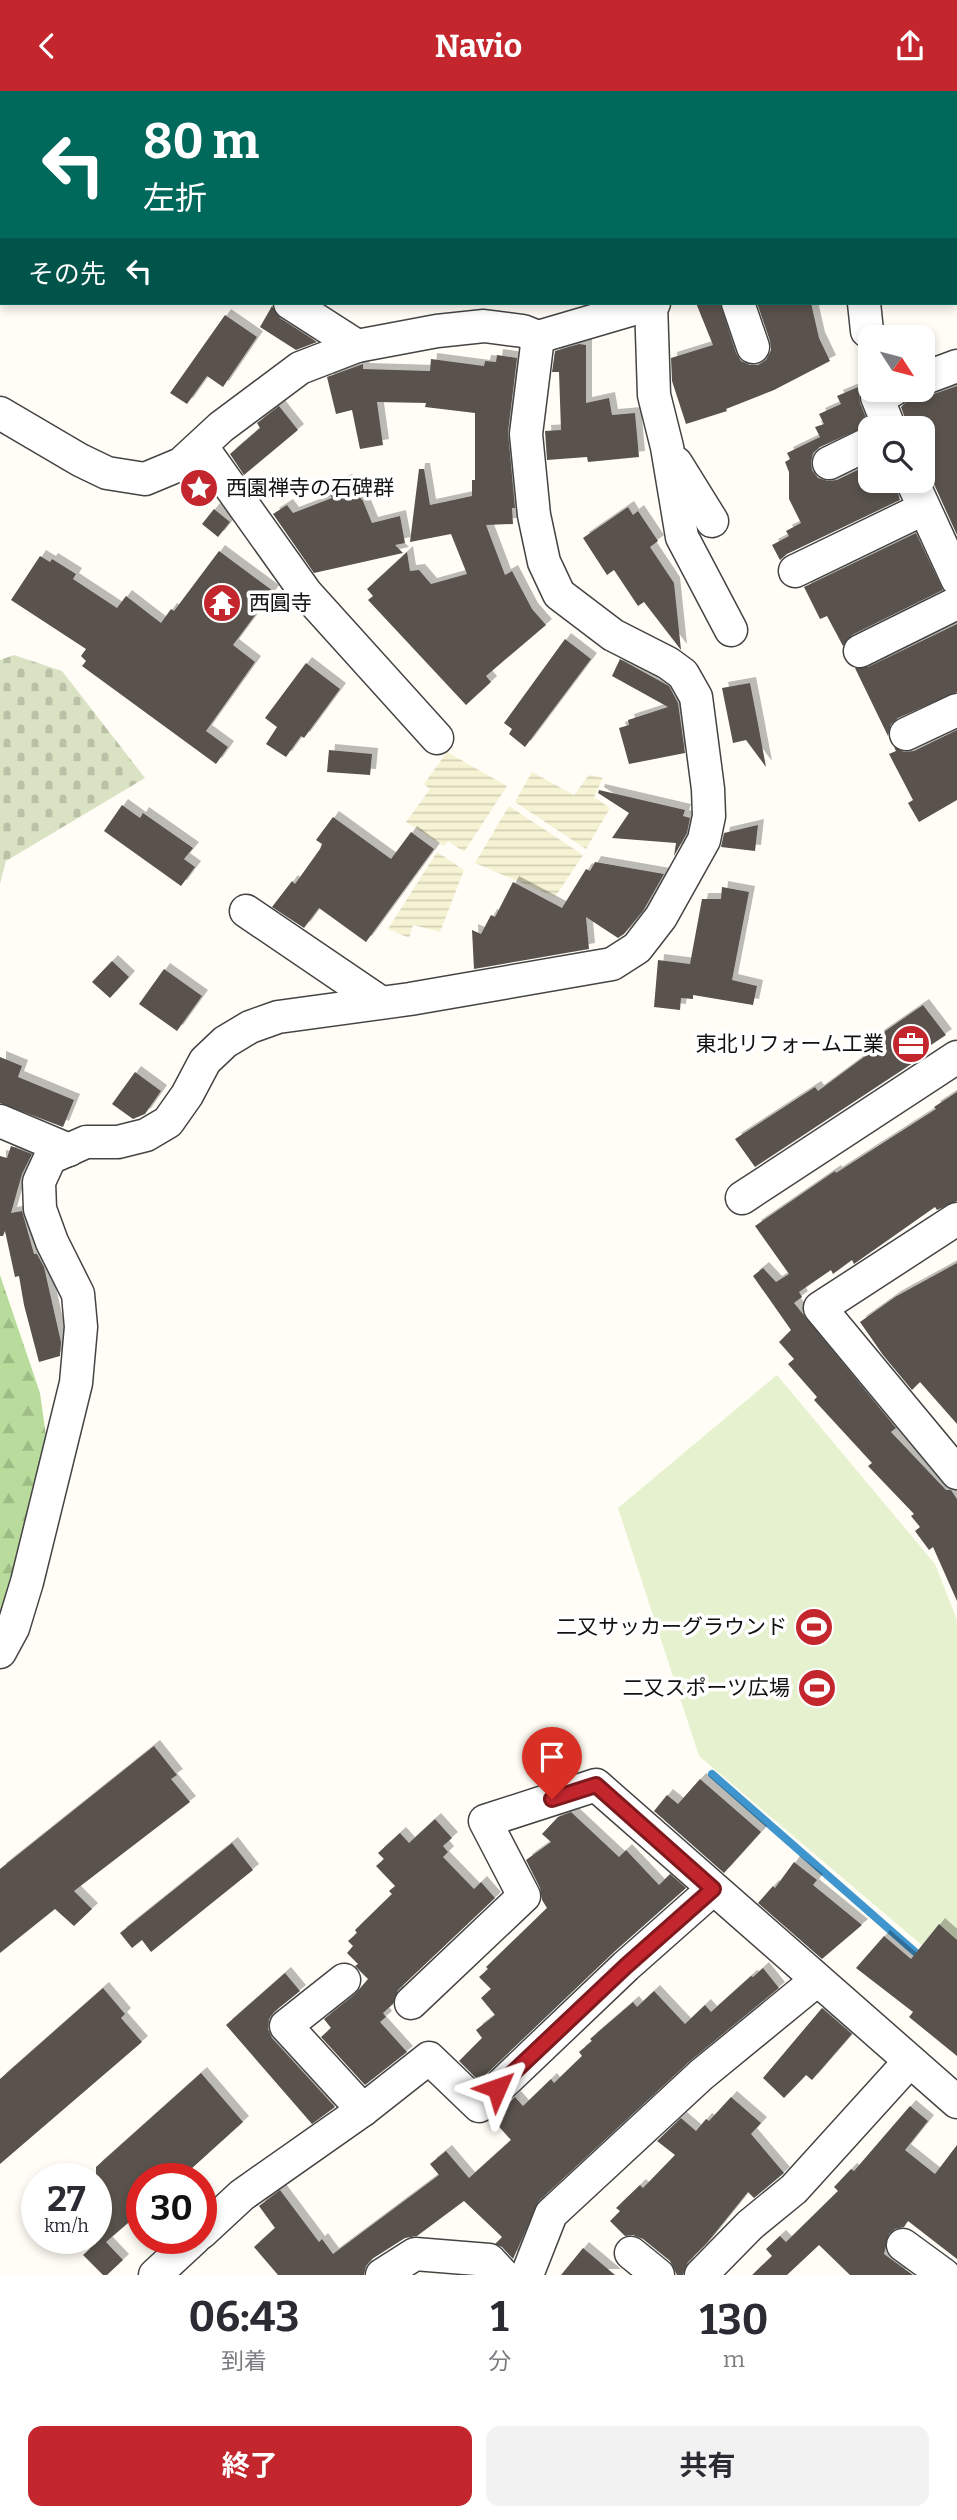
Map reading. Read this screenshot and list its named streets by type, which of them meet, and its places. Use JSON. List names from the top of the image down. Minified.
{"places":{"place":["西園禅寺の石碑群"],"temple":["西圓寺"],"office":["東北リフォーム工業"],"sports":["二又サッカーグラウンド","二又スポーツ広場"]},"north":"bottom right","page":{"header":"Navio","turn":["80 m","左折"],"then":"その先","speed":"27 km/h","limit":"30","eta":["06:43","到着","1","分","130","m"],"buttons":["終了","共有"]}}
